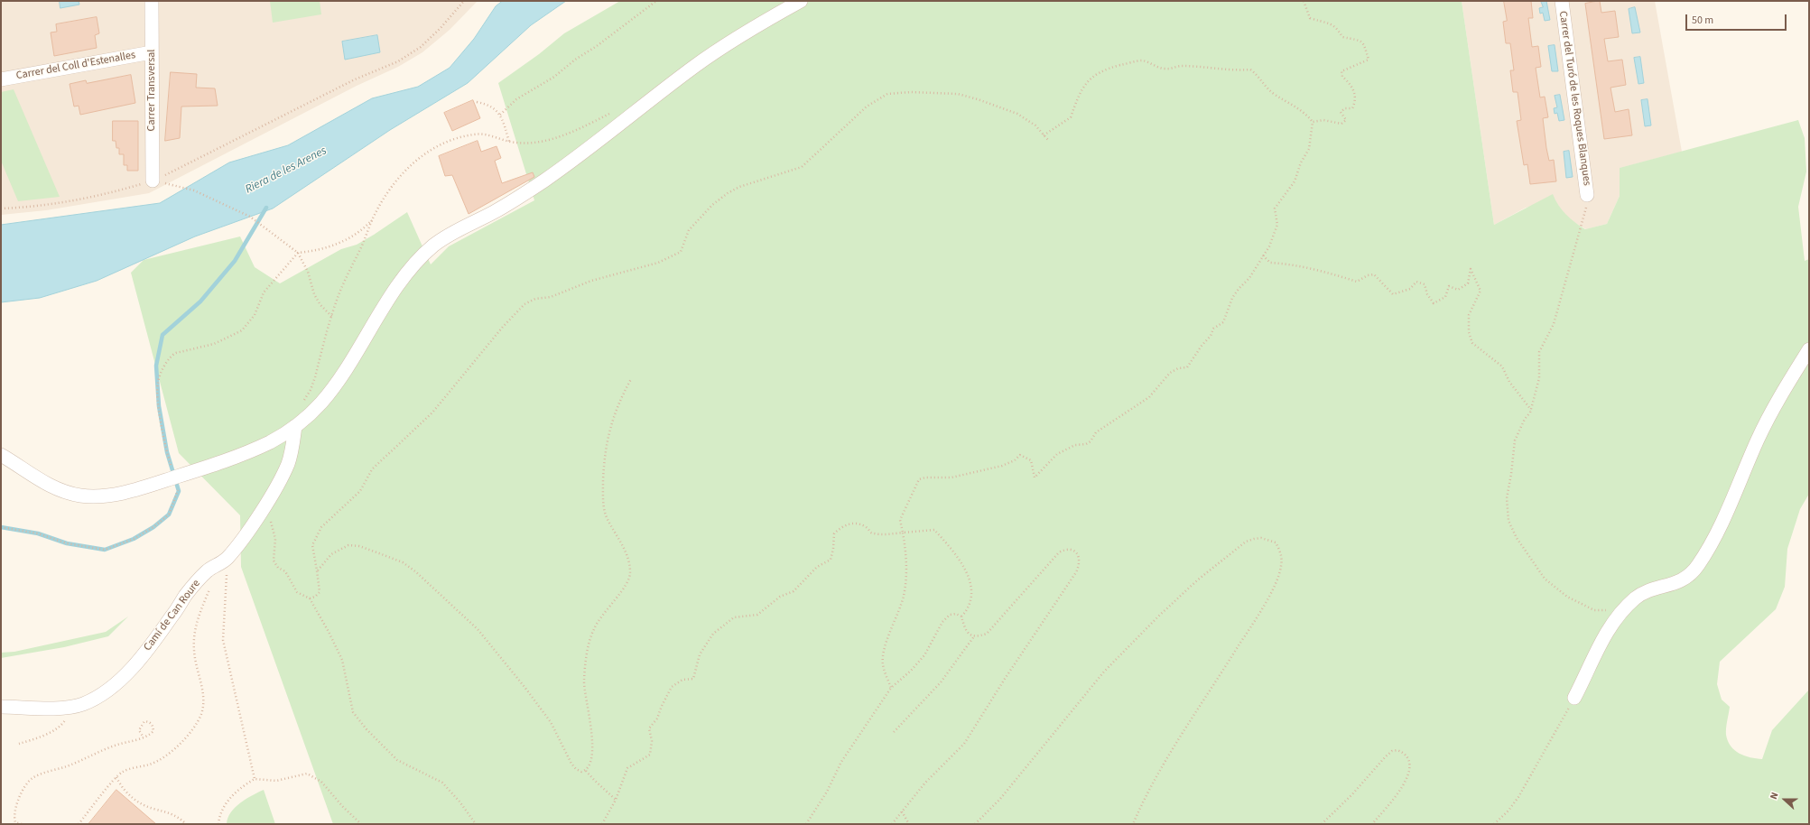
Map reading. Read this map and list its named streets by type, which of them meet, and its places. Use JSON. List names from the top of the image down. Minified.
{"streets":{"street":["Carrer del Coll d'Estenalles","Carrer Transversal","Carrer del Turó de les Roques Blanques","Camí de Can Roure"]},"crossings":[["Carrer del Coll d'Estenalles","Carrer Transversal"]],"water":["Riera de les Arenes"],"scale_bar":"50 m","north":"left"}
